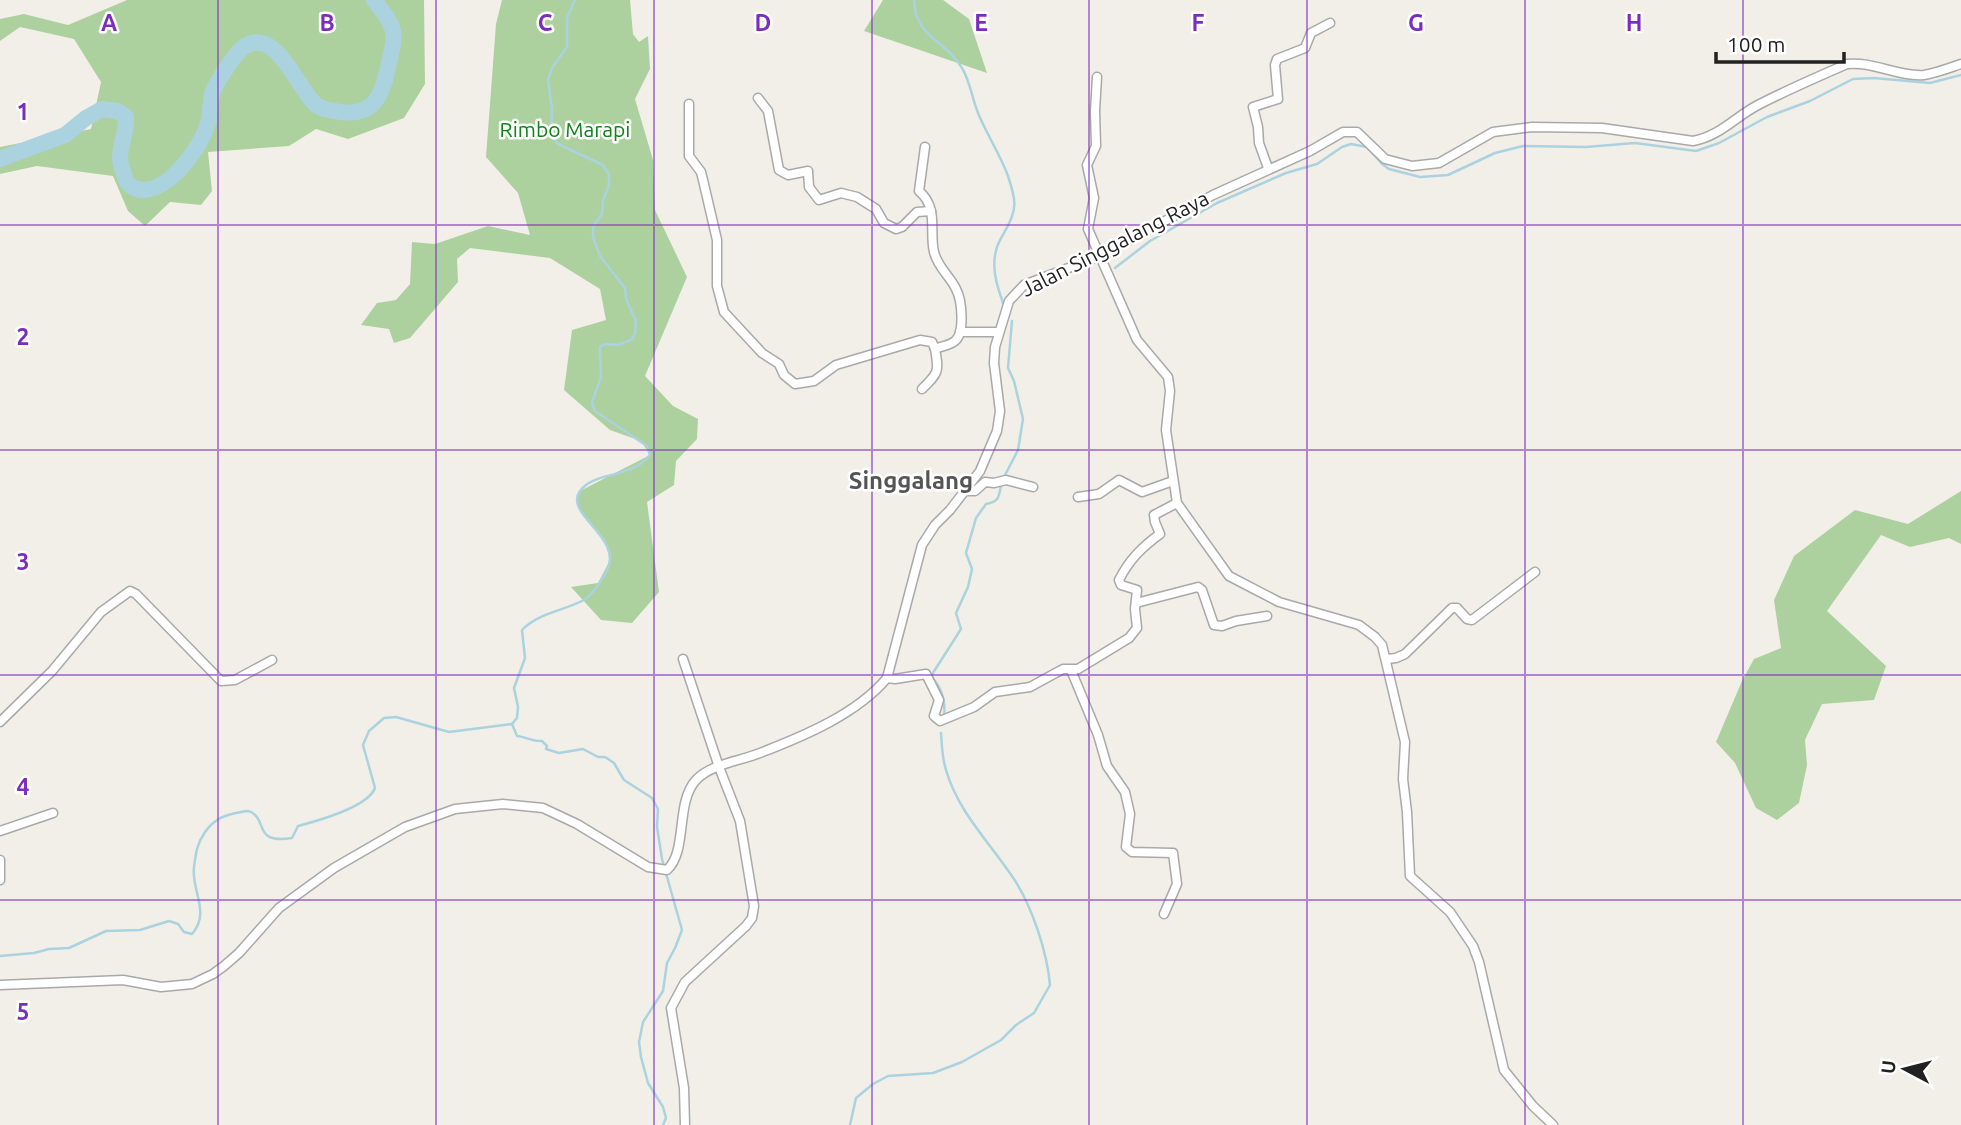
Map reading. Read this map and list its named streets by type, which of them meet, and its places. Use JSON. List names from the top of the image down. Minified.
{"streets":{"street":["Jalan Singgalang Raya"]},"districts":["Singgalang"],"parks":["Rimbo Marapi"],"scale_bar":"100 m","north":"left","grid":{"columns":["A","B","C","D","E","F","G","H"],"rows":["1","2","3","4","5"]}}
